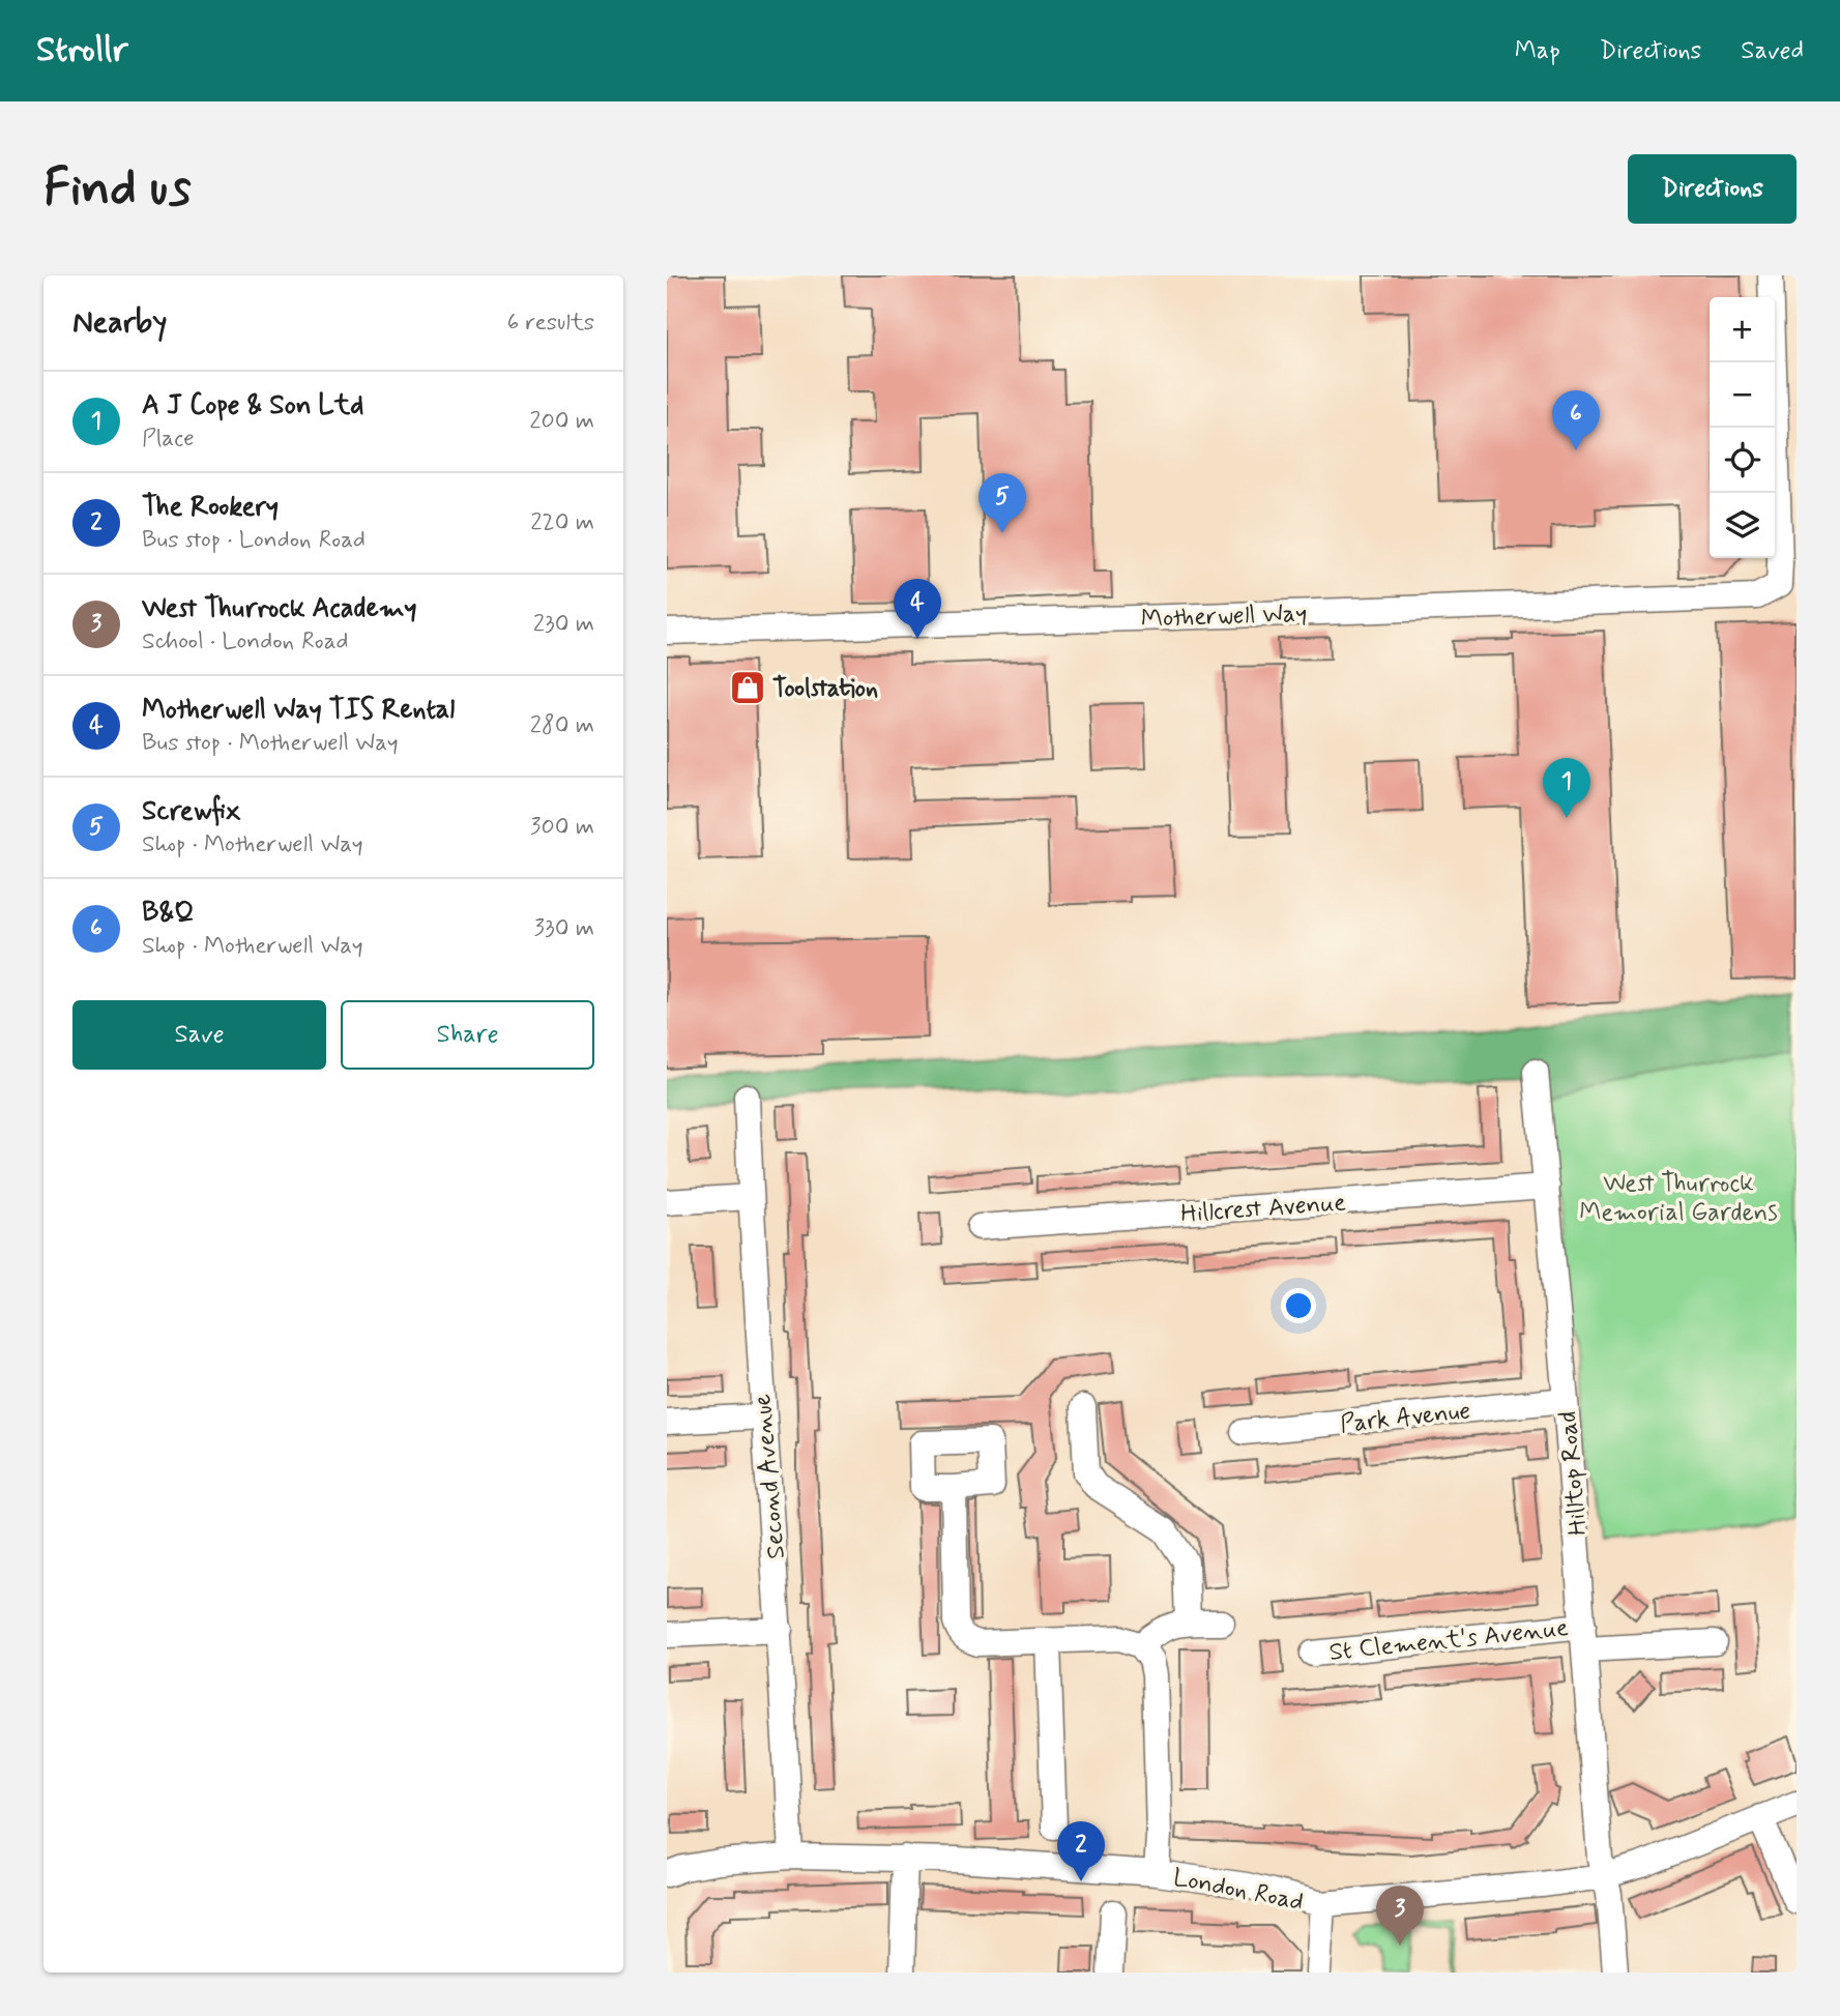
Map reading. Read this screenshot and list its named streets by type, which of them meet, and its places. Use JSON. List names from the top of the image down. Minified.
{"streets":{"street":["Motherwell Way","Hillcrest Avenue","Park Avenue","Hilltop Road","Second Avenue","St Clement's Avenue","London Road"]},"crossings":[["Hillcrest Avenue","Hilltop Road"],["Park Avenue","Hilltop Road"],["Hilltop Road","St Clement's Avenue"],["Hilltop Road","London Road"],["Second Avenue","London Road"]],"parks":["West Thurrock Memorial Gardens"],"places":{"shop":["Toolstation"]},"page":{"header":"Strollr","nav":["Map","Directions","Saved"],"buttons":["Directions",["Save","Share"]],"title":"Find us","heading":["Nearby","6 results"],"map_buttons":["+","−"],"list":[{"mark":"1","name":"A J Cope & Son Ltd","note":"Place","value":"200 m"},{"mark":"2","name":"The Rookery","note":"Bus stop · London Road","value":"220 m"},{"mark":"3","name":"West Thurrock Academy","note":"School · London Road","value":"230 m"},{"mark":"4","name":"Motherwell Way TIS Rental","note":"Bus stop · Motherwell Way","value":"280 m"},{"mark":"5","name":"Screwfix","note":"Shop · Motherwell Way","value":"300 m"},{"mark":"6","name":"B&Q","note":"Shop · Motherwell Way","value":"330 m"}],"pins":["6","5","4","1","2","3"]}}
